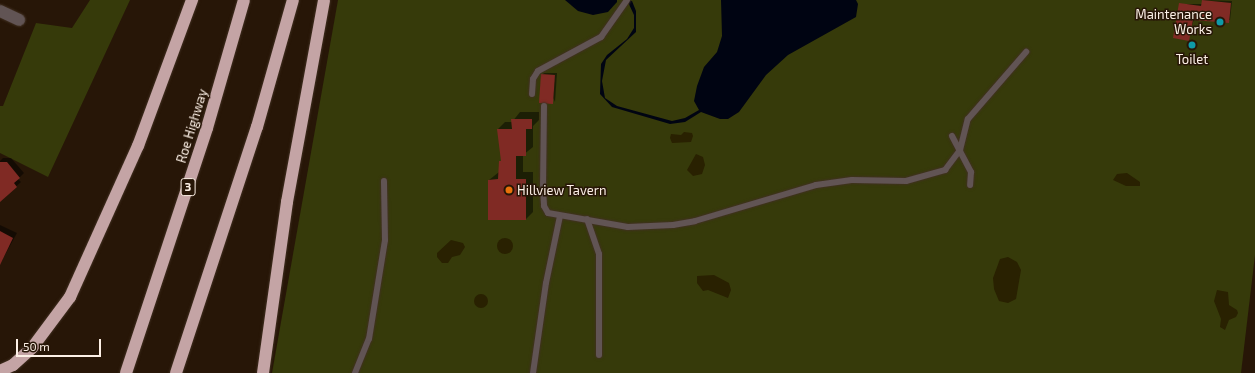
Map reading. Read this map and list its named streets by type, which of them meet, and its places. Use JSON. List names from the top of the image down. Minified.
{"streets":{"highway":["Roe Highway","3"]},"places":["Maintenance Works","Toilet","Hillview Tavern"],"scale_bar":"50 m"}
